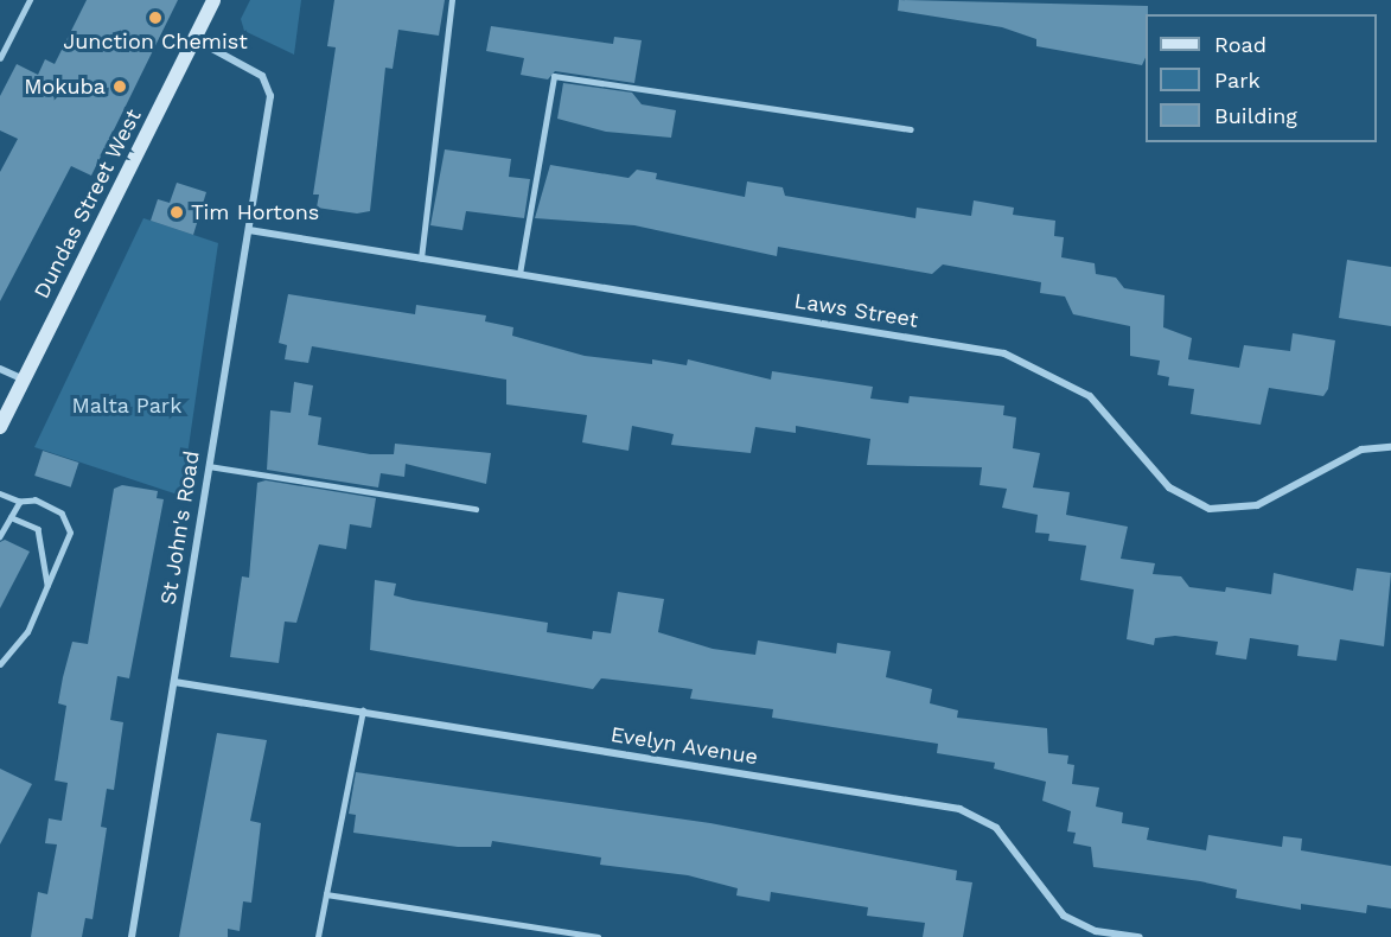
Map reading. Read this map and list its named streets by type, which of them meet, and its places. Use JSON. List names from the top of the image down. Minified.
{"streets":{"main road":["Dundas Street West"],"street":["Laws Street","St John's Road","Evelyn Avenue"]},"crossings":[["Dundas Street West","St John's Road"],["Laws Street","St John's Road"],["St John's Road","Evelyn Avenue"]],"parks":["Malta Park"],"places":["Junction Chemist","Mokuba","Tim Hortons"],"legend":["Road","Park","Building"]}
